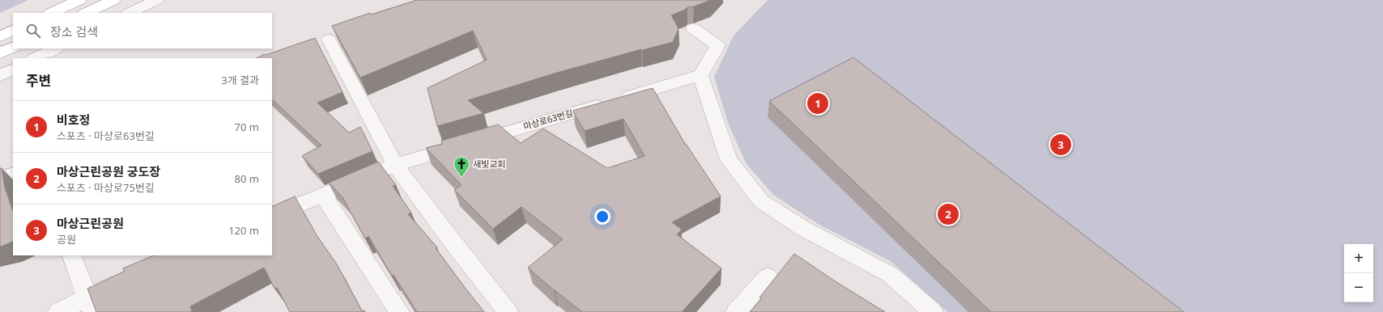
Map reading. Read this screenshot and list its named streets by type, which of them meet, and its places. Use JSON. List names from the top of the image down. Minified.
{"streets":{"street":["마상로63번길"]},"places":{"church":["새빛교회"]},"page":{"search":"장소 검색","heading":["주변","3개 결과"],"pins":["1","3","2"],"list":[{"mark":"1","name":"비호정","note":"스포츠 · 마상로63번길","value":"70 m"},{"mark":"2","name":"마상근린공원 궁도장","note":"스포츠 · 마상로75번길","value":"80 m"},{"mark":"3","name":"마상근린공원","note":"공원","value":"120 m"}],"map_buttons":["+","−"]}}
